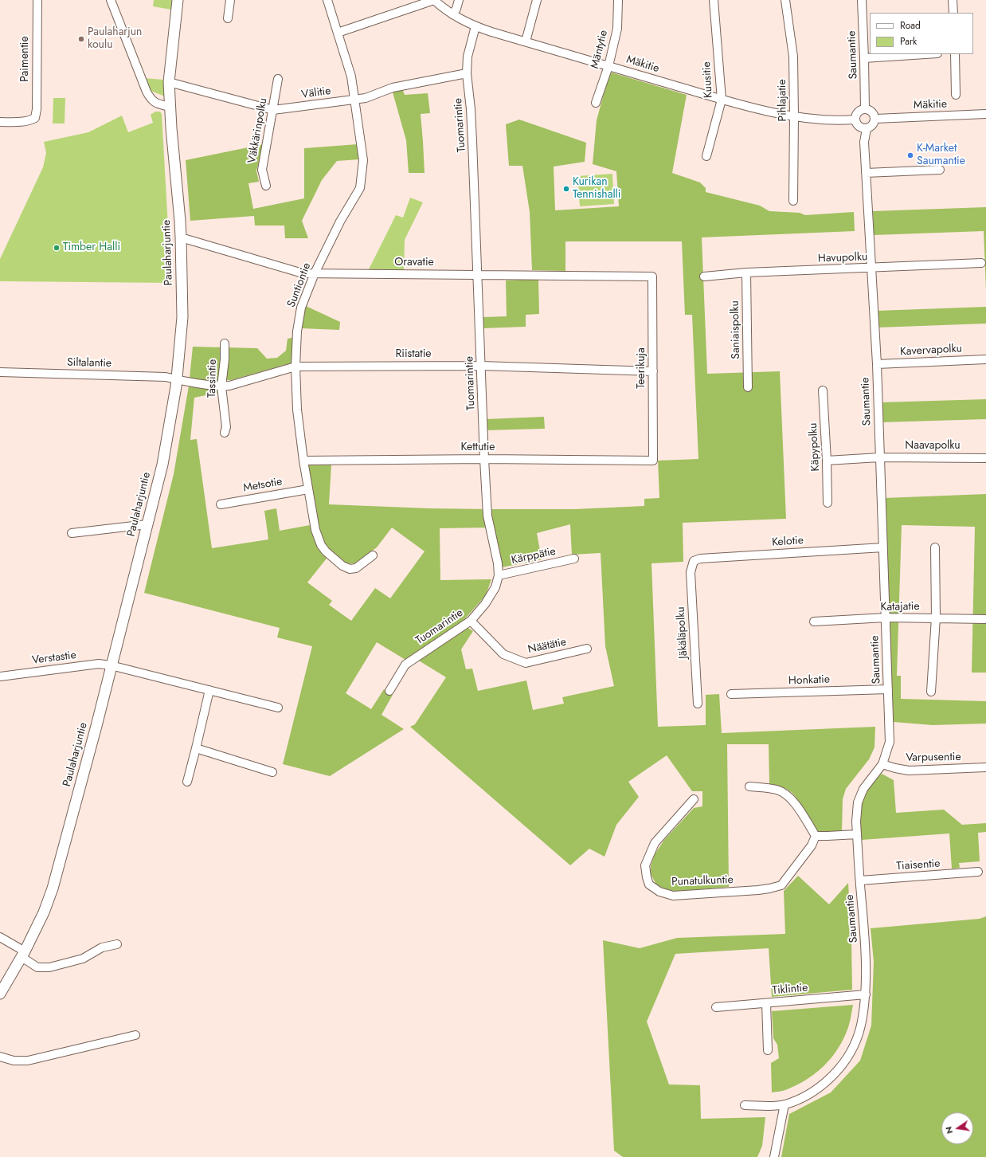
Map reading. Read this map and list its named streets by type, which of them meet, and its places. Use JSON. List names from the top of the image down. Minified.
{"streets":{"main road":["Paulaharjuntie"],"street":["Mäntytie","Saumantie","Paimentie","Mäkitie","Kuusitie","Välitie","Pihlajatie","Tuomarintie","Väkkärinpolku","Havupolku","Oravatie","Suntiontie","Saniaispolku","Kavervapolku","Riistatie","Siltalantie","Teerikuja","Tassintie","Naavapolku","Käpypolku","Kettutie","Metsotie","Kelotie","Kärppätie","Katajatie","Jäkäläpolku","Näätätie","Verstastie","Honkatie","Varpusentie","Tiaisentie","Punatulkuntie","Tiklintie"]},"crossings":[["Mäntytie","Mäkitie"],["Saumantie","Mäkitie"],["Saumantie","Havupolku"],["Saumantie","Kavervapolku"],["Saumantie","Naavapolku"],["Saumantie","Kelotie"],["Saumantie","Katajatie"],["Saumantie","Honkatie"],["Saumantie","Varpusentie"],["Saumantie","Tiaisentie"],["Saumantie","Tiklintie"],["Mäkitie","Kuusitie"],["Mäkitie","Pihlajatie"],["Mäkitie","Tuomarintie"],["Välitie","Tuomarintie"],["Välitie","Väkkärinpolku"],["Välitie","Paulaharjuntie"],["Välitie","Suntiontie"],["Tuomarintie","Oravatie"],["Tuomarintie","Riistatie"],["Tuomarintie","Kettutie"],["Tuomarintie","Kärppätie"],["Tuomarintie","Näätätie"],["Paulaharjuntie","Oravatie"],["Paulaharjuntie","Riistatie"],["Paulaharjuntie","Siltalantie"],["Paulaharjuntie","Verstastie"],["Havupolku","Saniaispolku"],["Oravatie","Suntiontie"],["Oravatie","Teerikuja"],["Suntiontie","Riistatie"],["Suntiontie","Kettutie"],["Suntiontie","Metsotie"],["Riistatie","Siltalantie"],["Riistatie","Teerikuja"],["Riistatie","Tassintie"],["Teerikuja","Kettutie"],["Naavapolku","Käpypolku"],["Kelotie","Jäkäläpolku"]],"places":["Paulaharjun koulu","K-Market Saumantie","Kurikan Tennishalli","Timber Halli"],"legend":["Road","Park"],"north":"left"}
